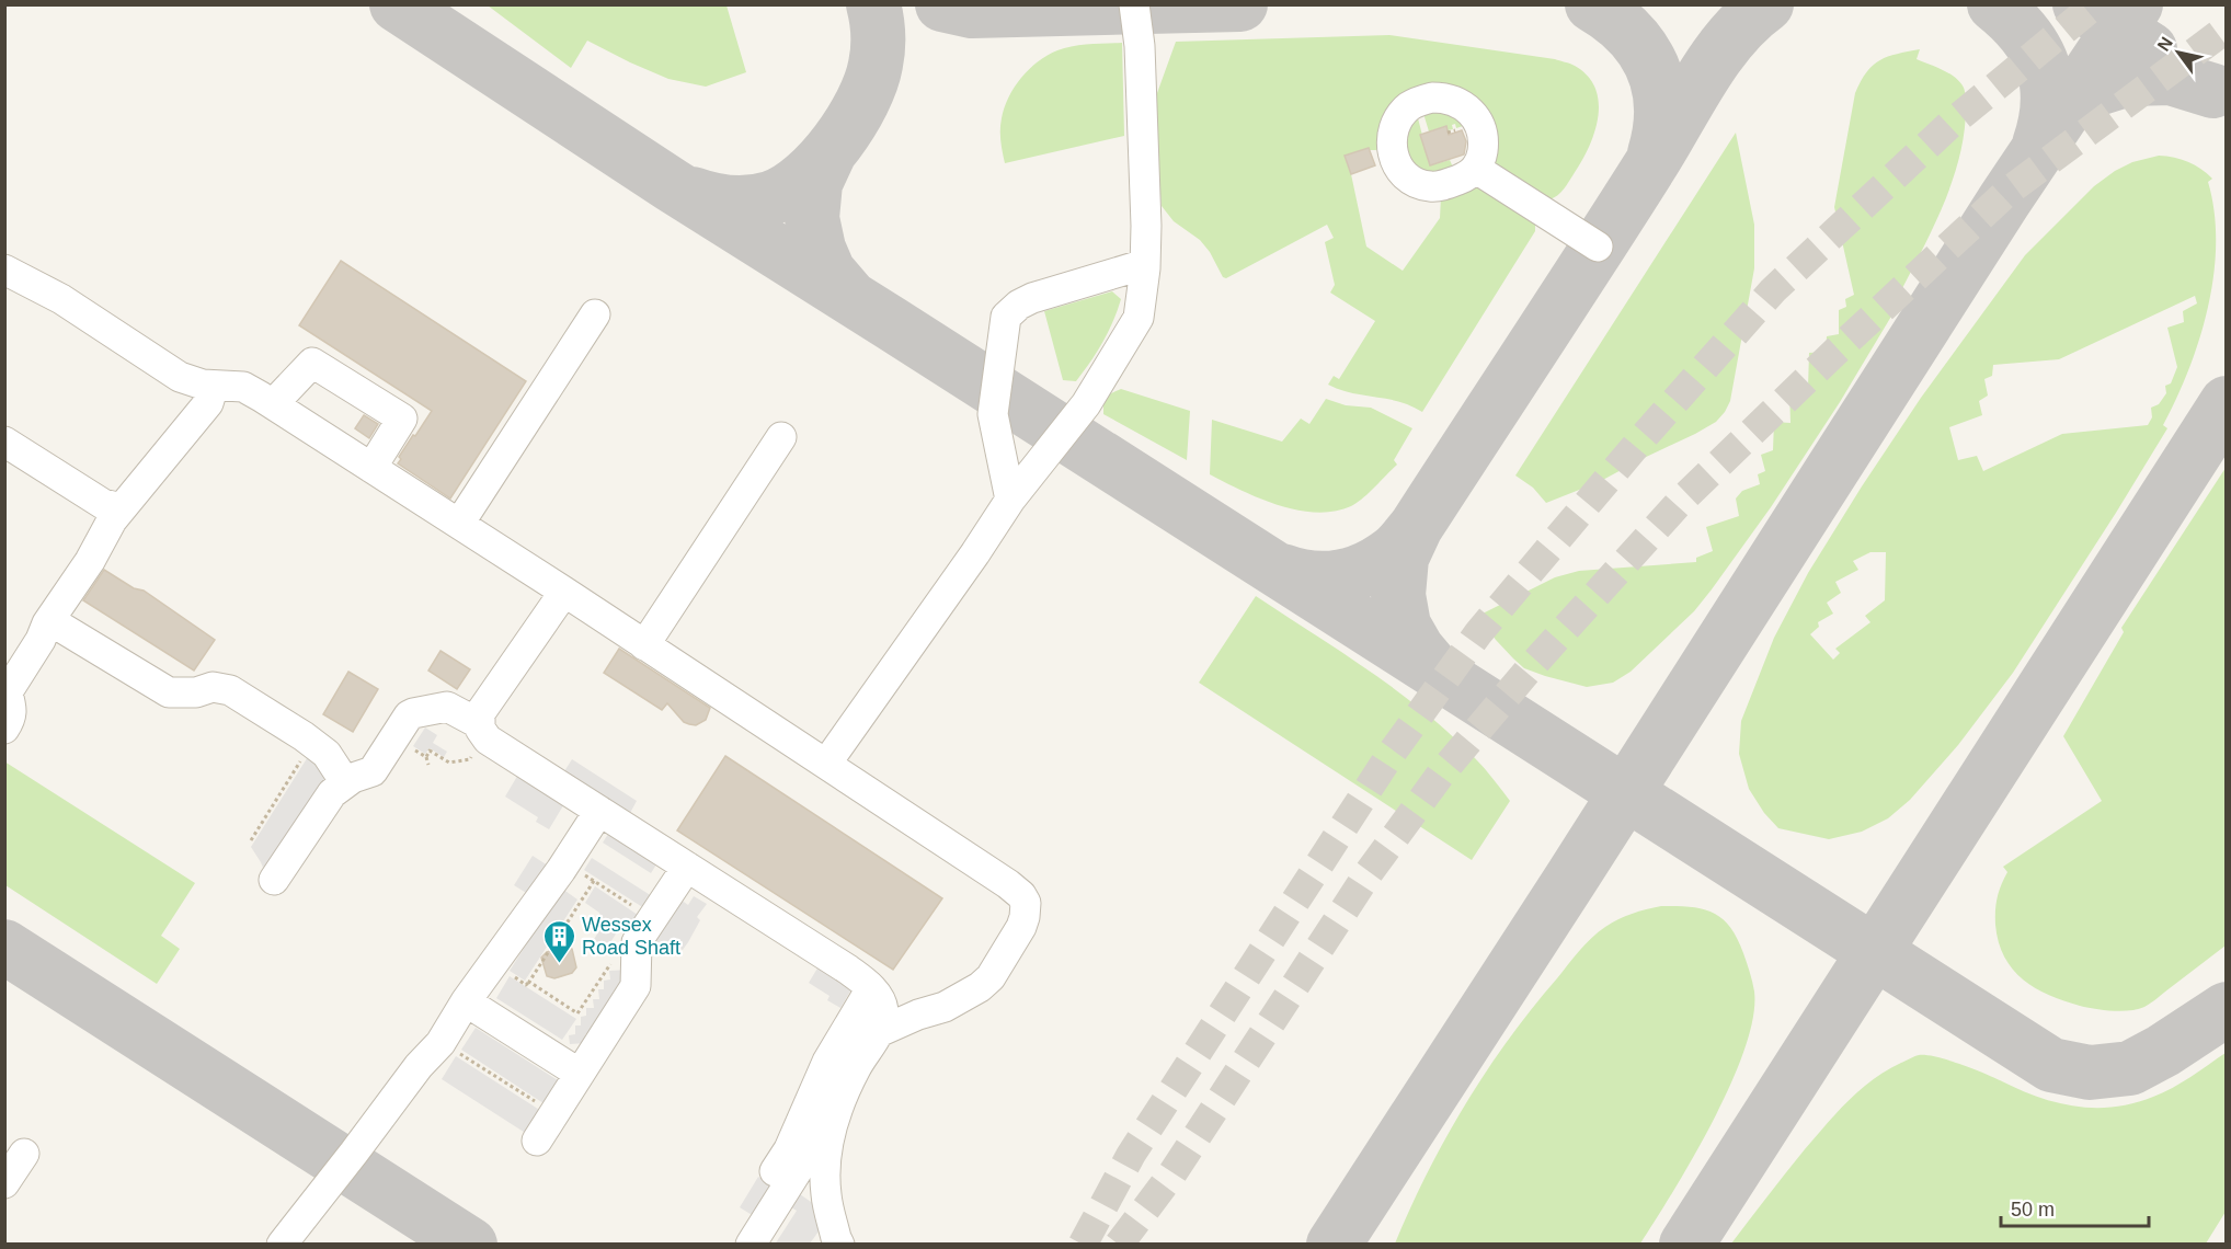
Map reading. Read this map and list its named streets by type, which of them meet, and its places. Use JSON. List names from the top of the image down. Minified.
{"places":{"building":["Wessex Road Shaft"]},"scale_bar":"50 m","north":"top left"}
